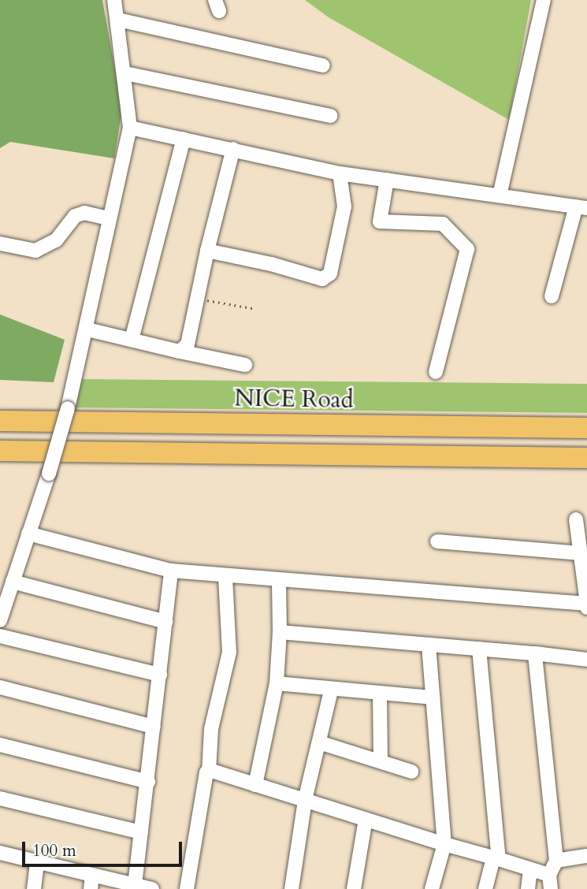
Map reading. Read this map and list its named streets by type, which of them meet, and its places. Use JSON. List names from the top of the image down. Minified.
{"streets":{"highway":["NICE Road"]},"scale_bar":"100 m"}
